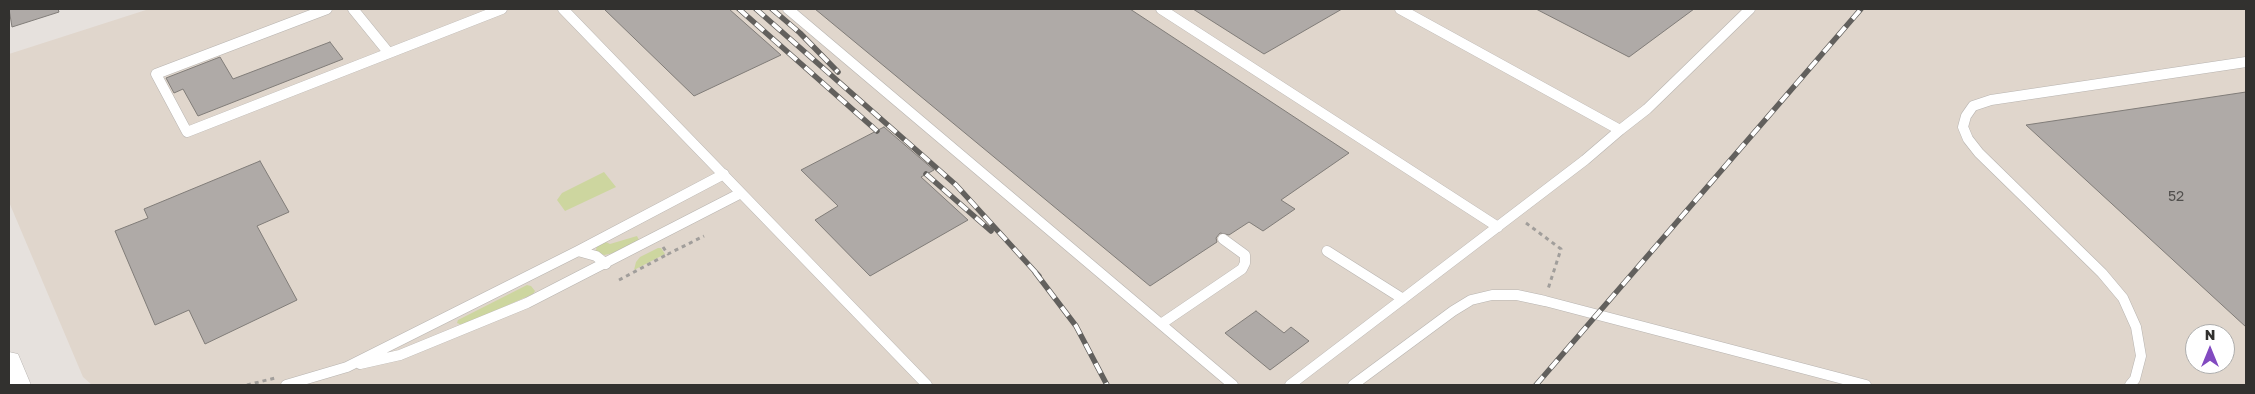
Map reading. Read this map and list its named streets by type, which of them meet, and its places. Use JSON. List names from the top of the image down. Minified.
{"house_numbers":["52"],"north":"top"}
